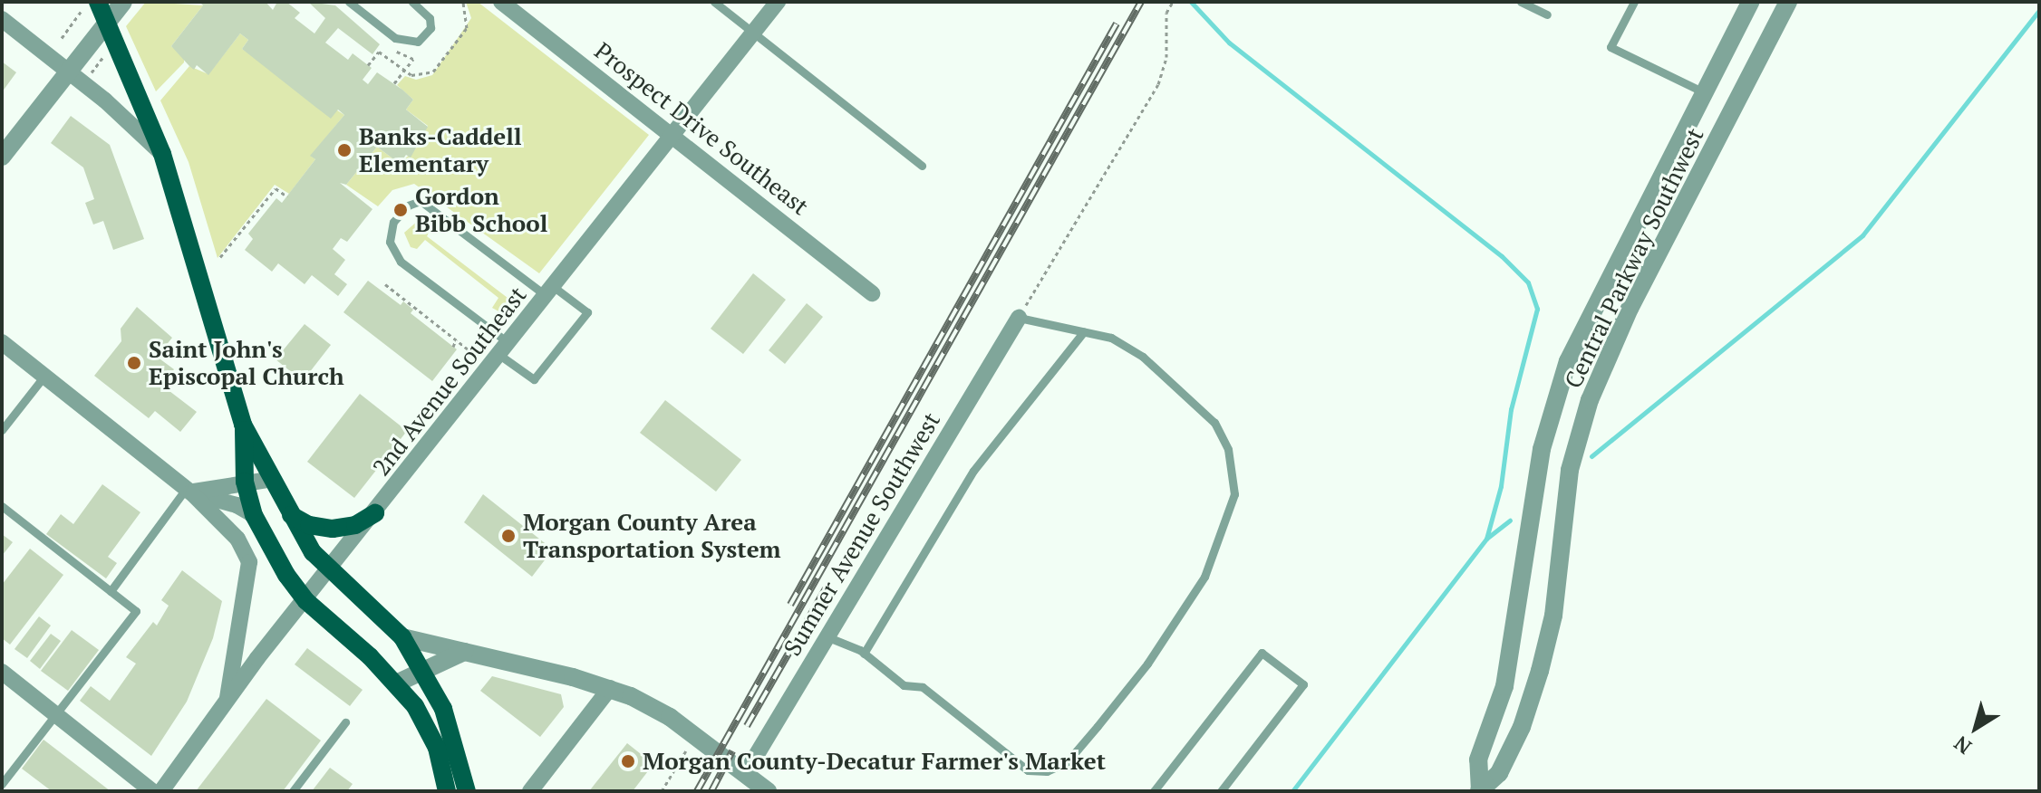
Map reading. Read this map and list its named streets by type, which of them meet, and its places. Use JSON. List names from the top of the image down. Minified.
{"streets":{"street":["Prospect Drive Southeast","Central Parkway Southwest","2nd Avenue Southeast","Sumner Avenue Southwest"]},"crossings":[["Prospect Drive Southeast","2nd Avenue Southeast"]],"places":["Banks-Caddell Elementary","Gordon Bibb School","Saint John's Episcopal Church","Morgan County Area Transportation System","Morgan County-Decatur Farmer's Market"],"north":"bottom left"}
